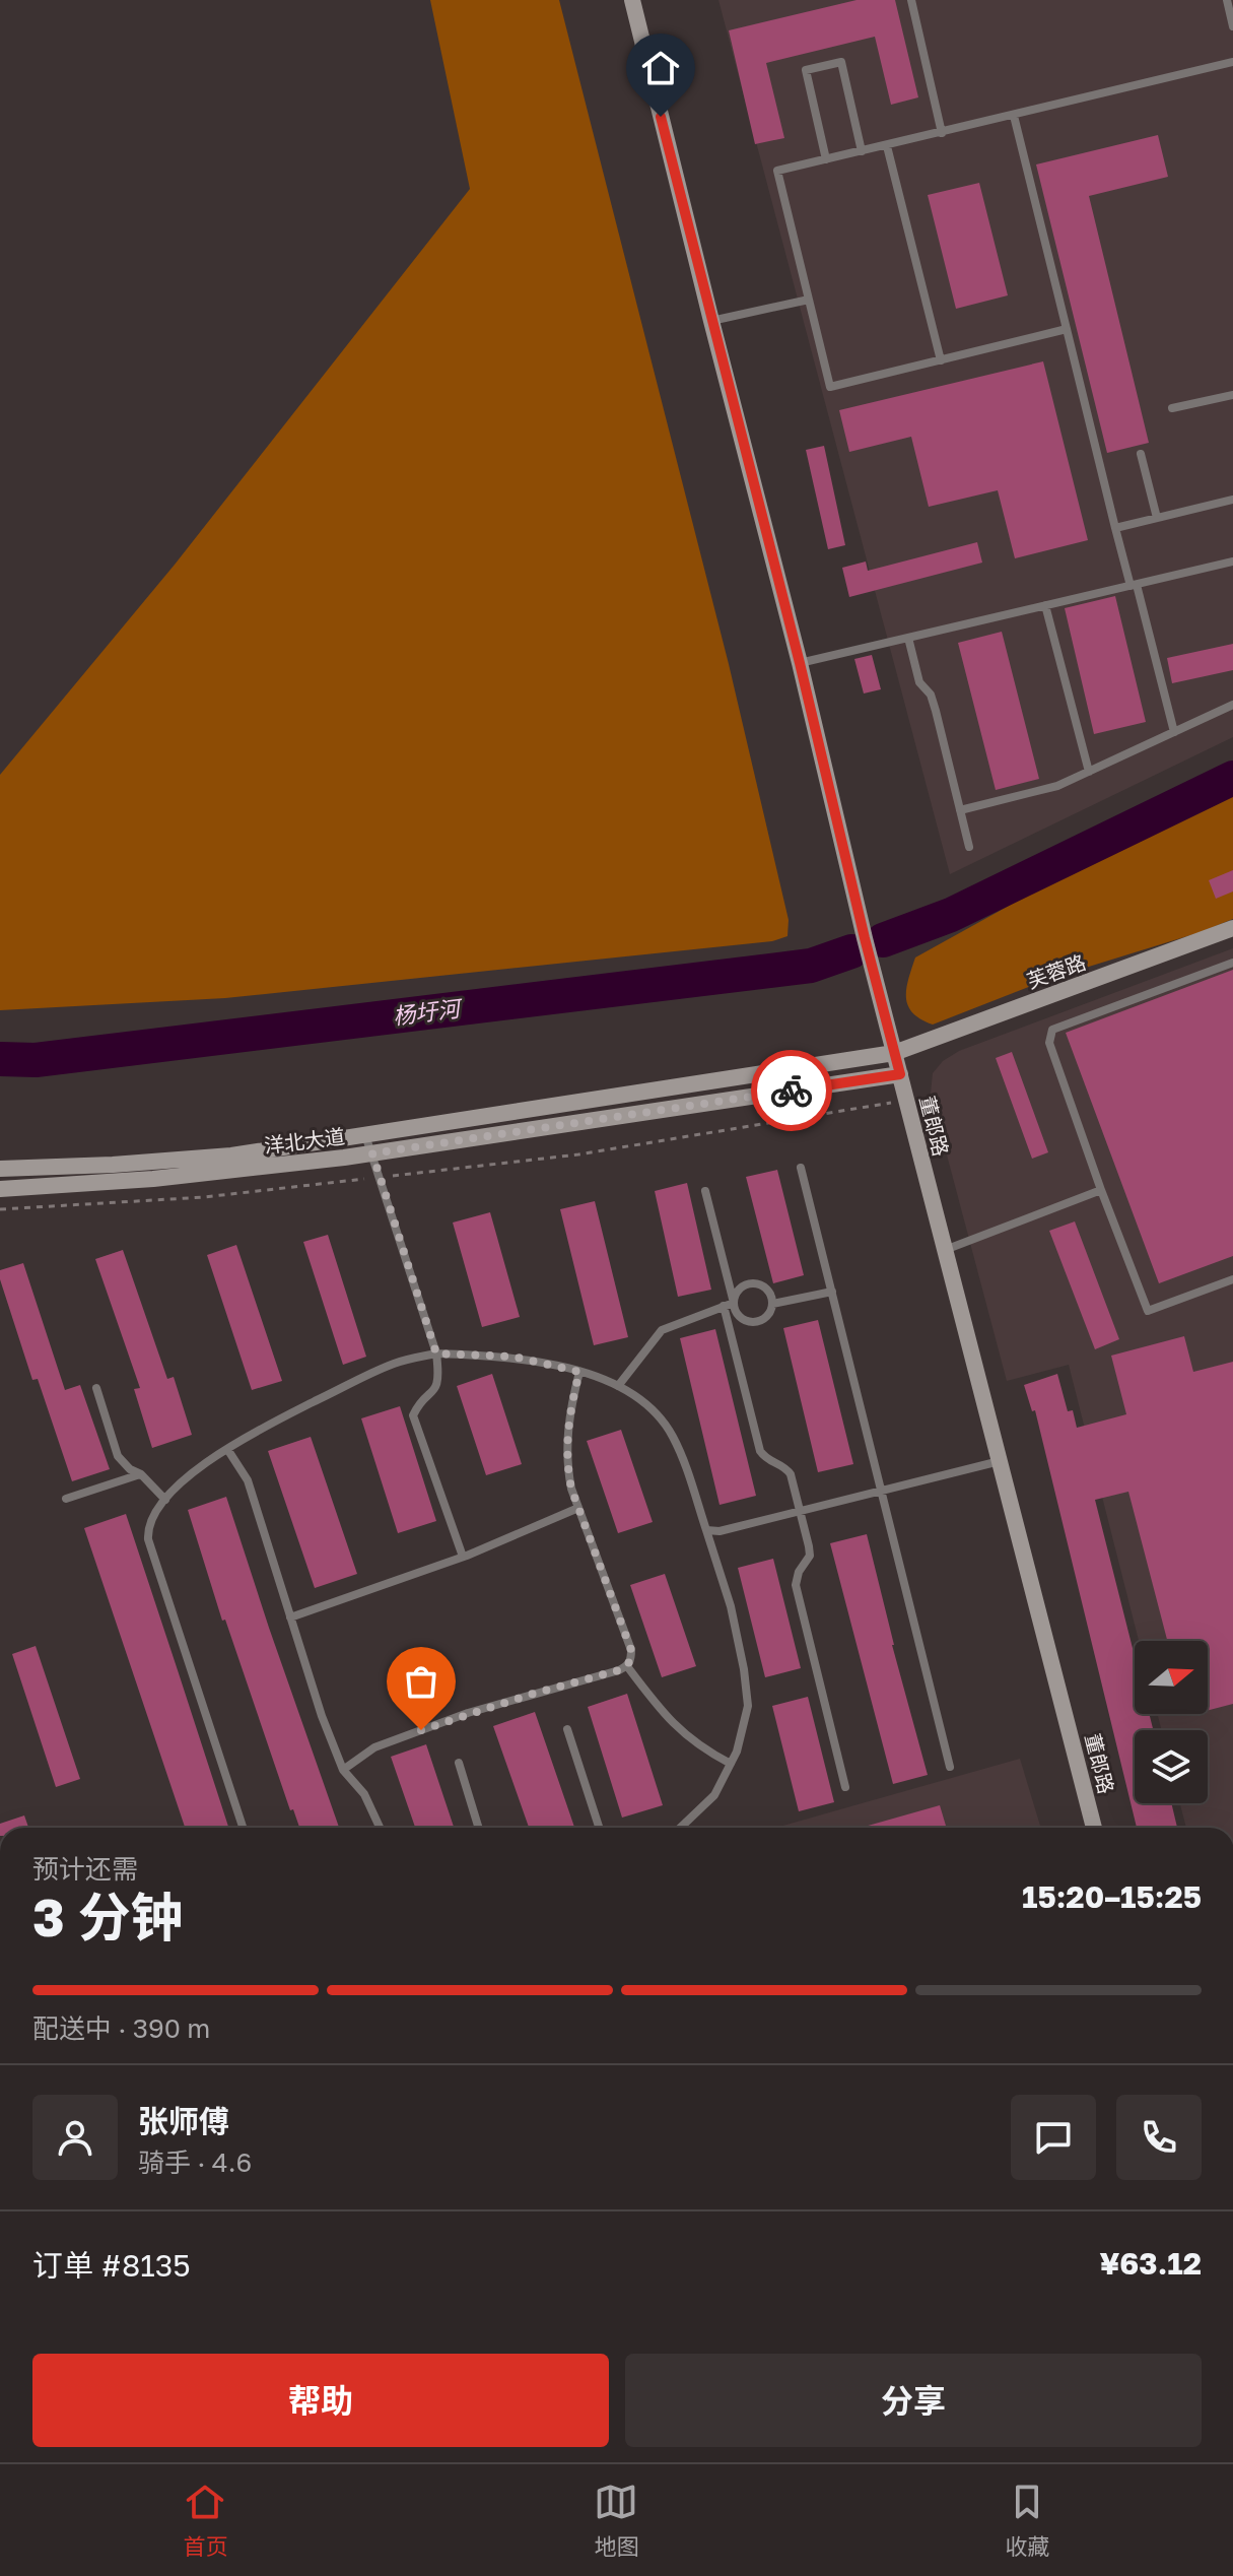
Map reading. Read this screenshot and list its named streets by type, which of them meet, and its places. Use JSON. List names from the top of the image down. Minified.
{"streets":{"street":["芙蓉路","董郎路","洋北大道"]},"crossings":[["芙蓉路","董郎路"],["芙蓉路","洋北大道"],["董郎路","洋北大道"]],"water":["杨圩河"],"north":"right","page":{"heading":["3 分钟","预计还需","15:20–15:25"],"panel":["张师傅","骑手 · 4.6","订单 #8135","¥63.12"],"bar":"配送中 · 390 m","buttons":["帮助","分享"],"tabs":["首页","地图","收藏"]}}
